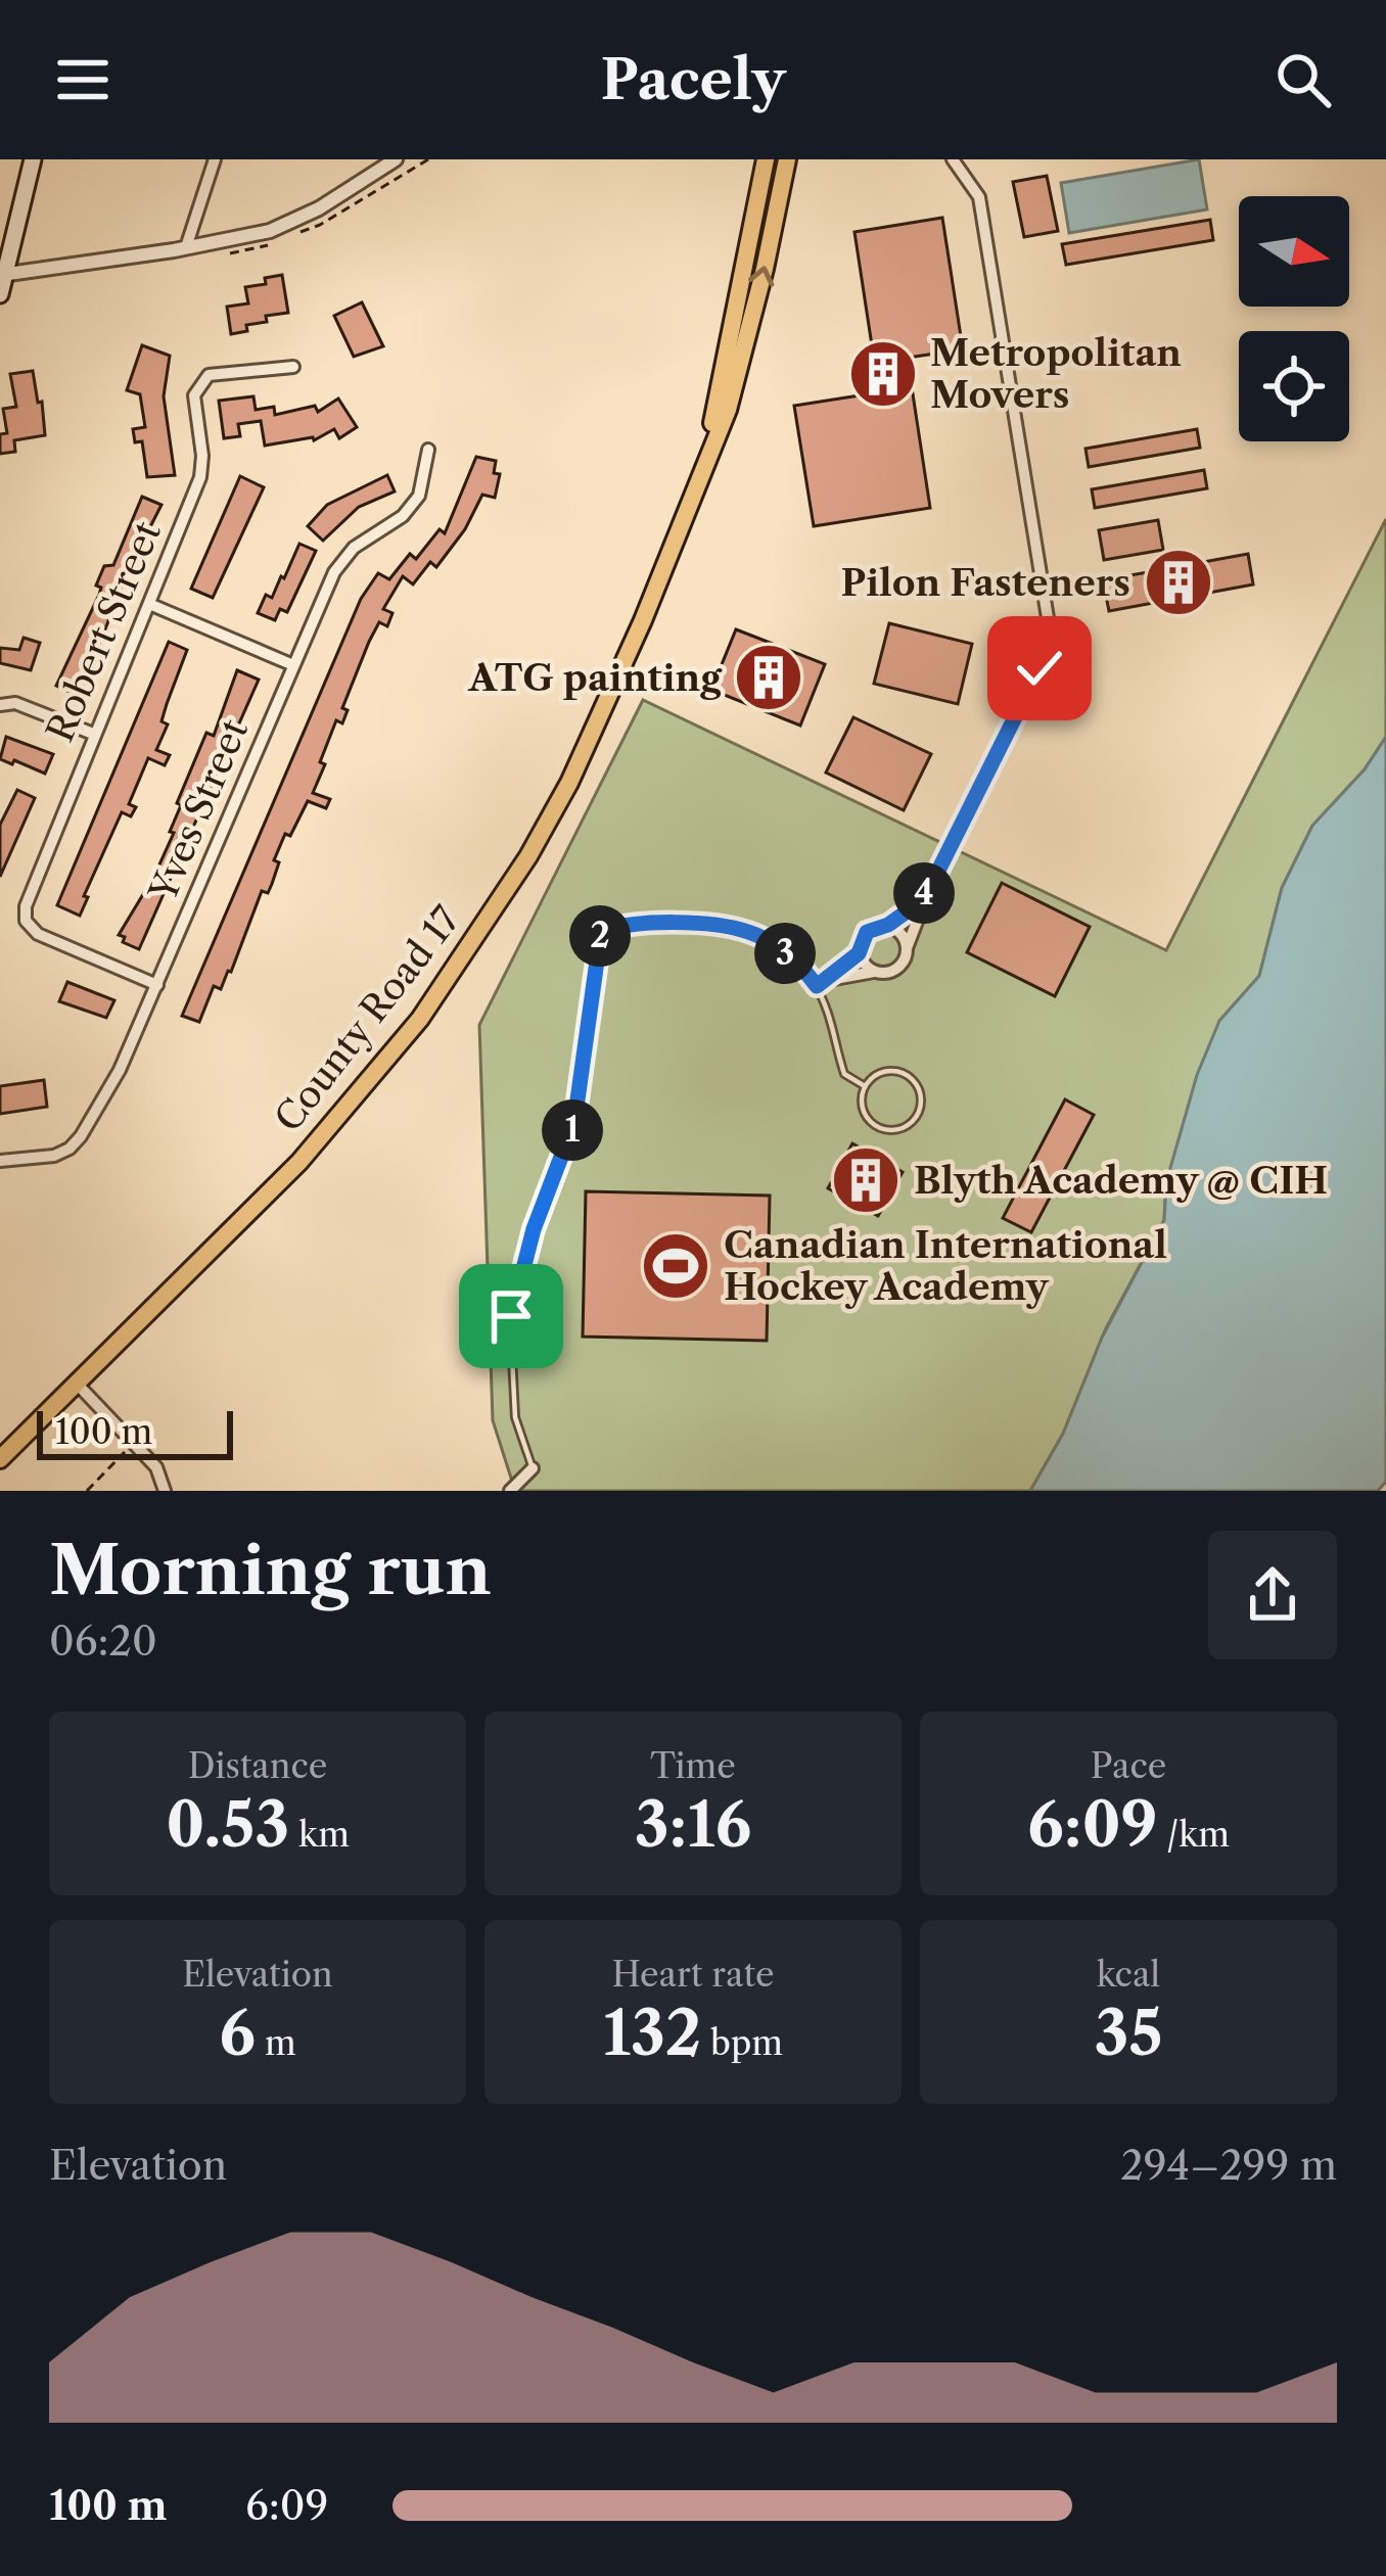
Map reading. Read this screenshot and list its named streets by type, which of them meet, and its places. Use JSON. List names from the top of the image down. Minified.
{"streets":{"main road":["County Road 17"],"street":["Robert Street","Yves Street"]},"crossings":[["Robert Street","Yves Street"]],"places":{"building":["Metropolitan Movers","Pilon Fasteners","ATG painting","Blyth Academy @ CIH"],"sports":["Canadian International Hockey Academy"]},"scale_bar":"100 m","north":"right","page":{"header":"Pacely","pins":["4","2","3","1"],"scale":"100 m","heading":["Morning run","06:20"],"stats":[["Distance","0.53 km"],["Time","3:16"],["Pace","6:09 /km"],["Elevation","6 m"],["Heart rate","132 bpm"],["kcal","35"]],"chart":["Elevation","294–299 m"],"list":[{"name":"100 m","note":"6:09"}]}}
